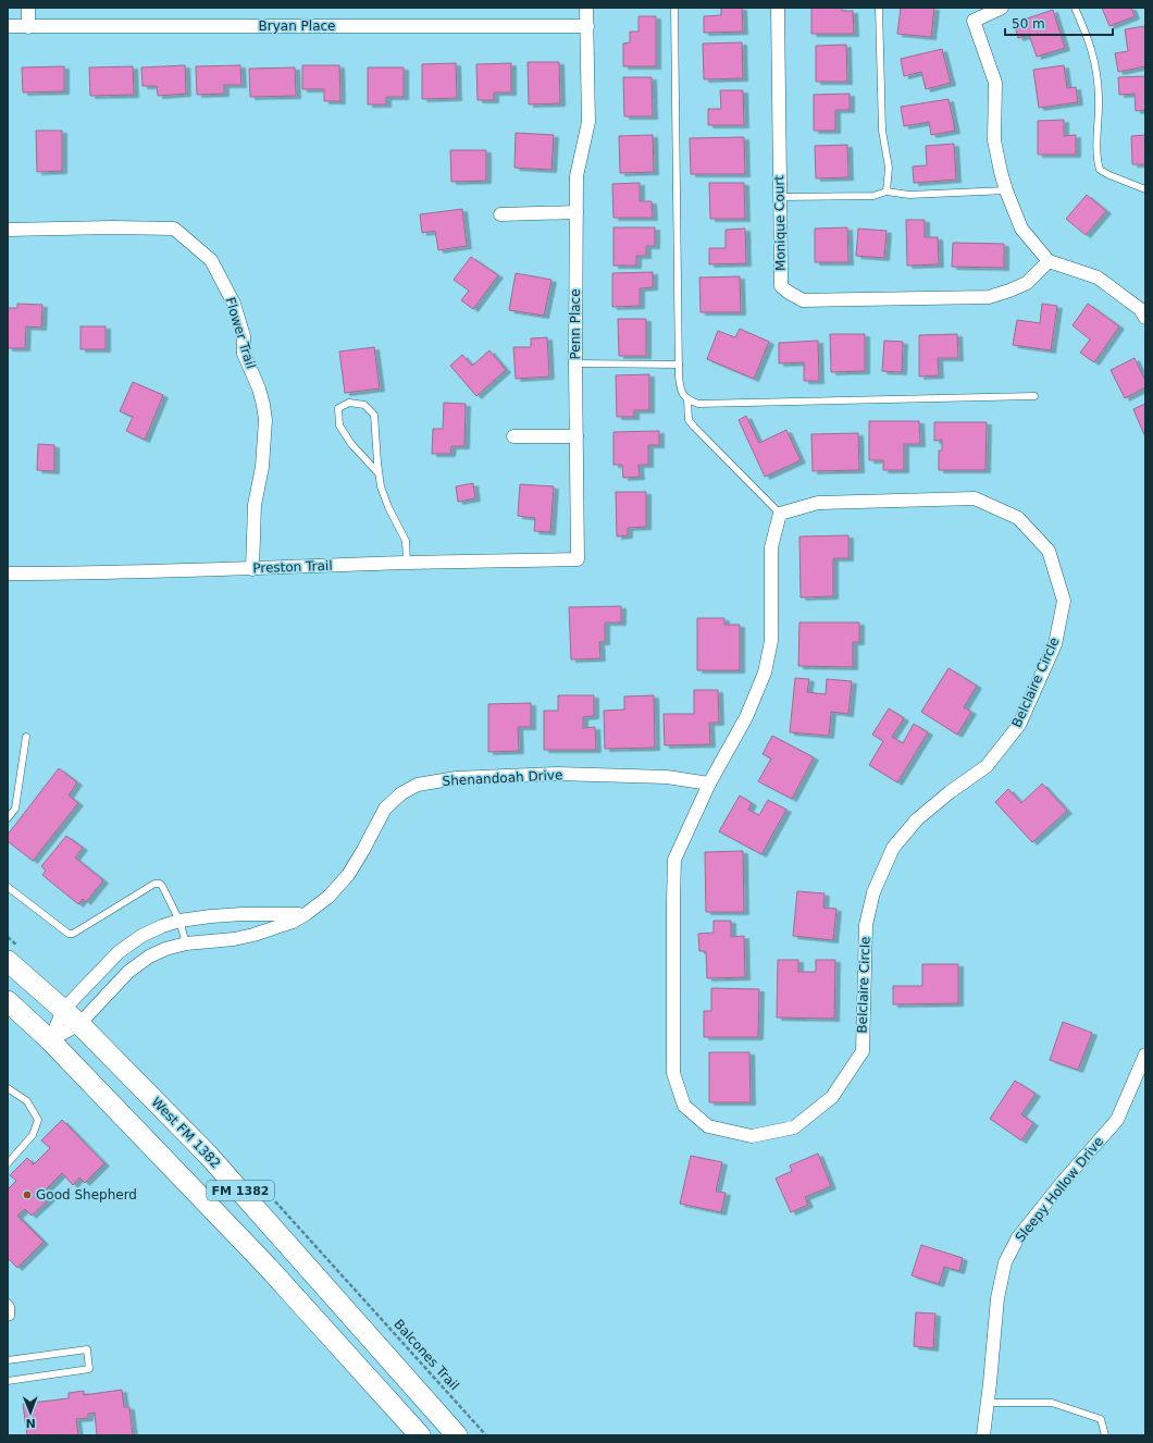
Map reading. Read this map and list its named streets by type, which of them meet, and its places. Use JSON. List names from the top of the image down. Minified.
{"streets":{"main road":["West FM 1382","FM 1382"],"street":["Bryan Place","Monique Court","Penn Place","Flower Trail","Preston Trail","Belclaire Circle","Shenandoah Drive","Sleepy Hollow Drive"],"path":["Balcones Trail"]},"crossings":[["Bryan Place","Penn Place"],["Penn Place","Preston Trail"],["Flower Trail","Preston Trail"],["Belclaire Circle","Shenandoah Drive"],["Shenandoah Drive","West FM 1382"],["Shenandoah Drive","FM 1382"]],"places":["Good Shepherd"],"scale_bar":"50 m","north":"bottom"}
